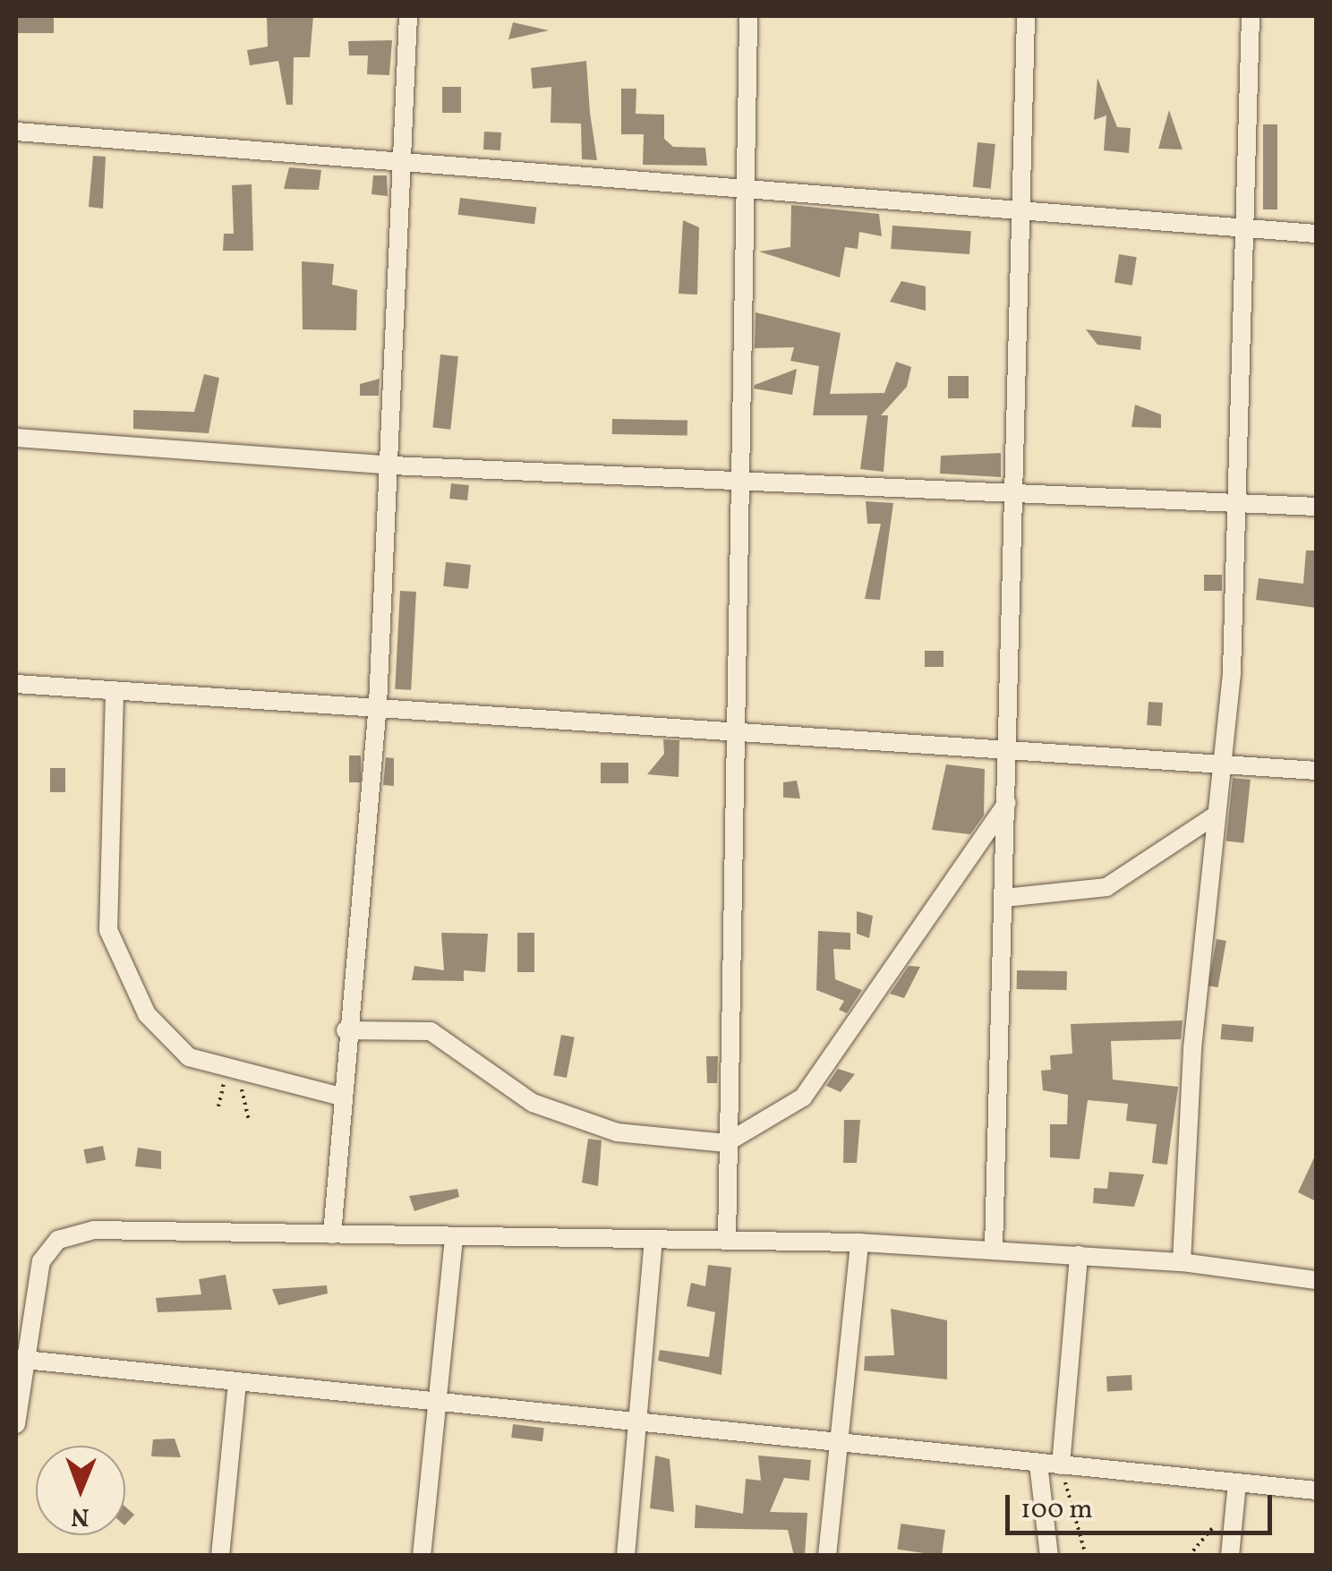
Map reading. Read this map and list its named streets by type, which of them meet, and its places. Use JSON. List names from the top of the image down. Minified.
{"scale_bar":"100 m","north":"bottom"}
